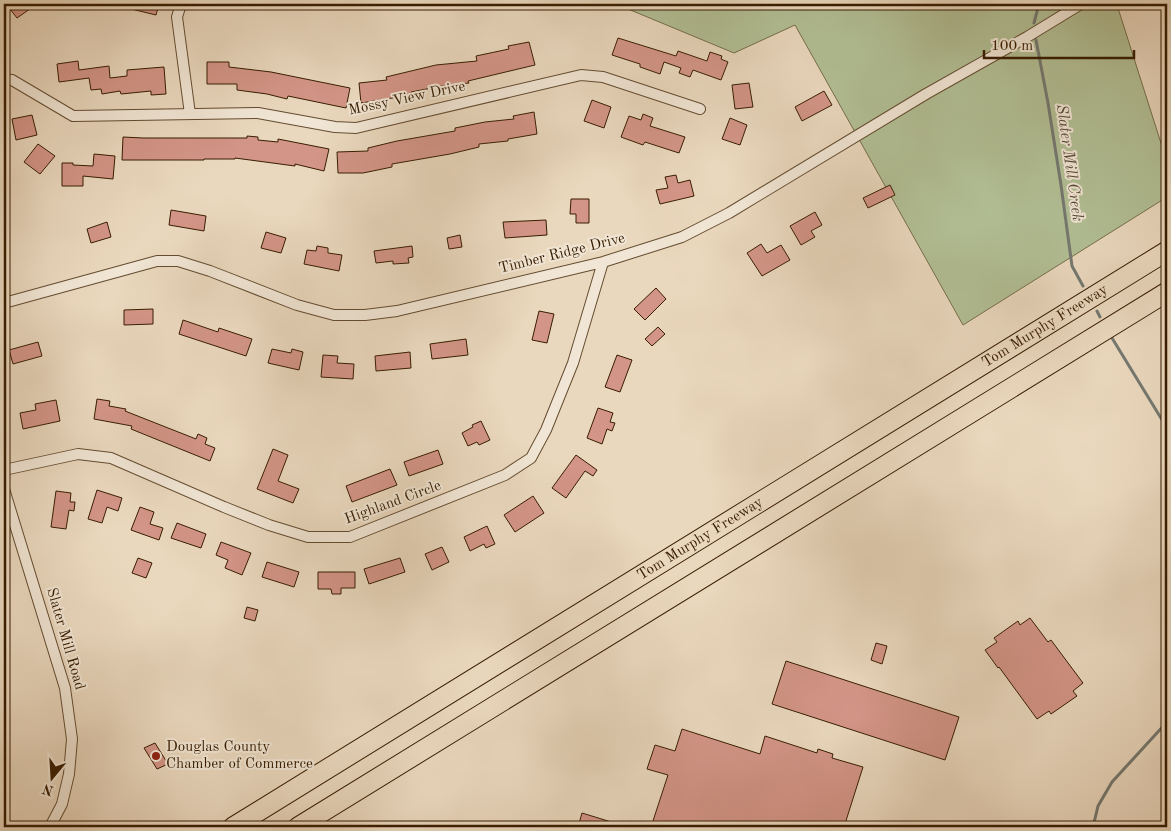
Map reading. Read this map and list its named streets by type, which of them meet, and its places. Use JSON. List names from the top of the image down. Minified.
{"streets":{"highway":["Tom Murphy Freeway"],"street":["Mossy View Drive","Timber Ridge Drive","Highland Circle","Slater Mill Road"]},"crossings":[["Timber Ridge Drive","Highland Circle"]],"water":["Slater Mill Creek"],"places":["Douglas County Chamber of Commerce"],"scale_bar":"100 m","north":"bottom"}
